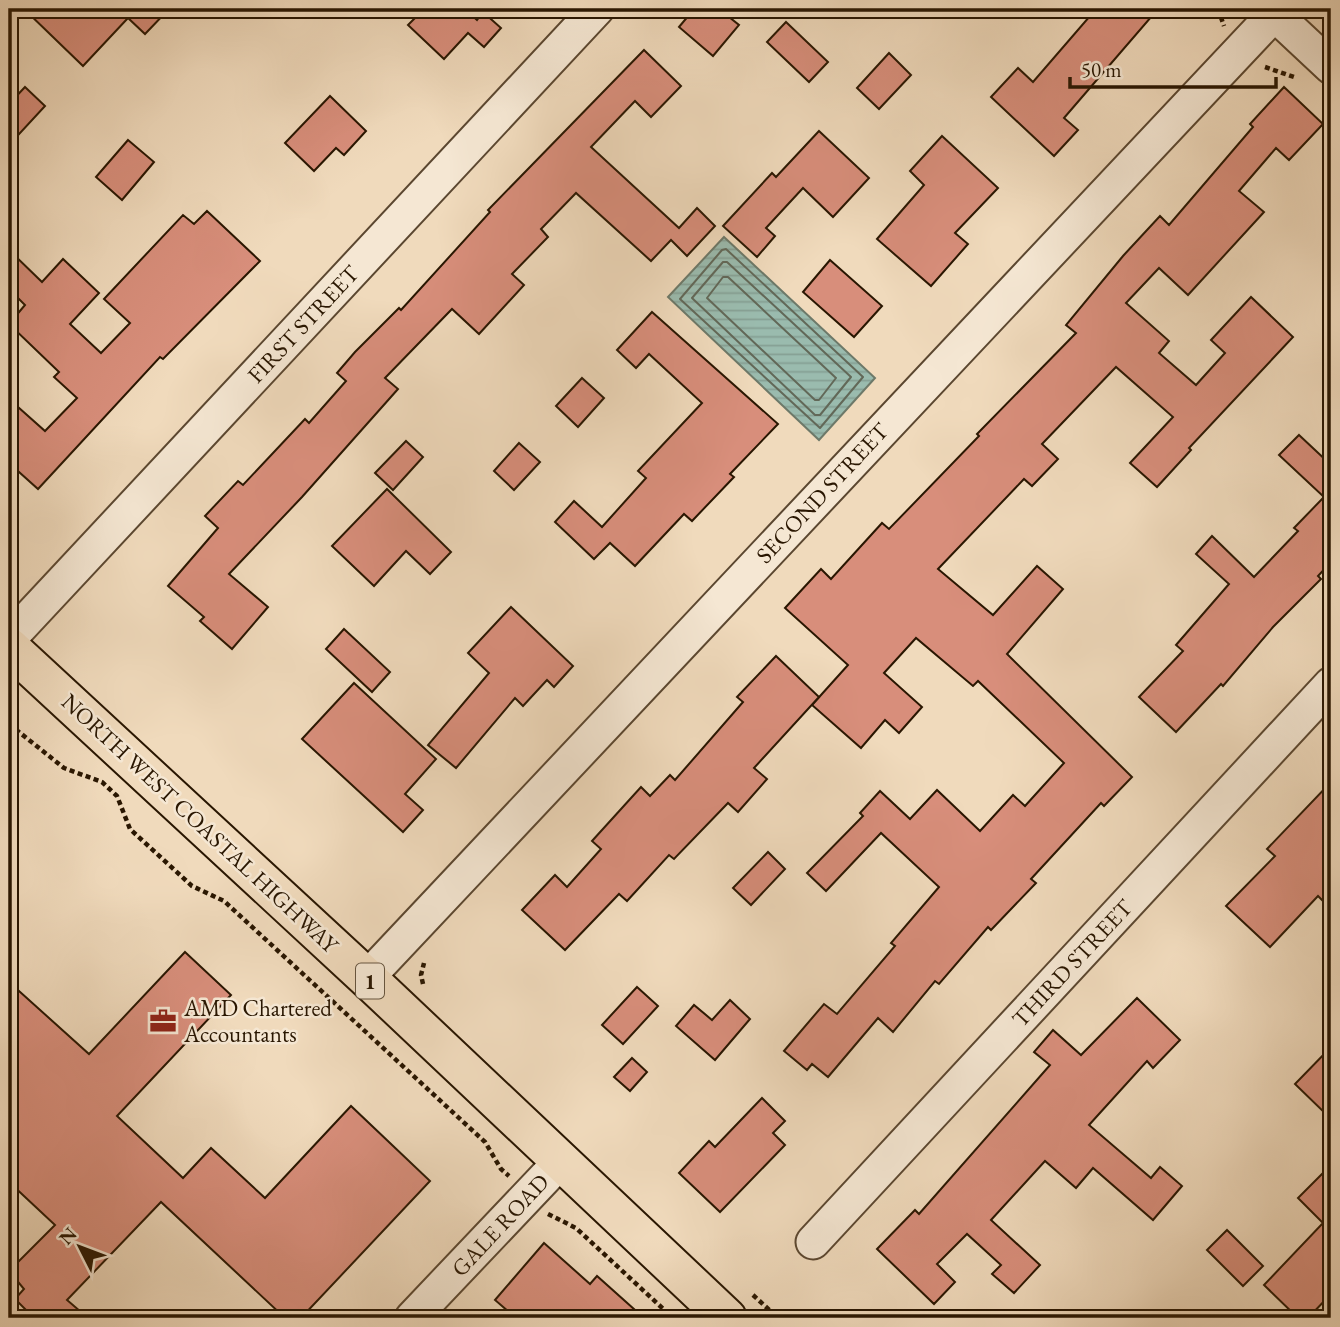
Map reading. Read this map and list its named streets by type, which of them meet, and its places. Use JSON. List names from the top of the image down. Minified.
{"streets":{"highway":["NORTH WEST COASTAL HIGHWAY","1"],"street":["FIRST STREET","SECOND STREET","THIRD STREET","GALE ROAD"]},"crossings":[["SECOND STREET","NORTH WEST COASTAL HIGHWAY"],["NORTH WEST COASTAL HIGHWAY","GALE ROAD"]],"places":{"office":["AMD Chartered Accountants"]},"scale_bar":"50 m","north":"top left"}
